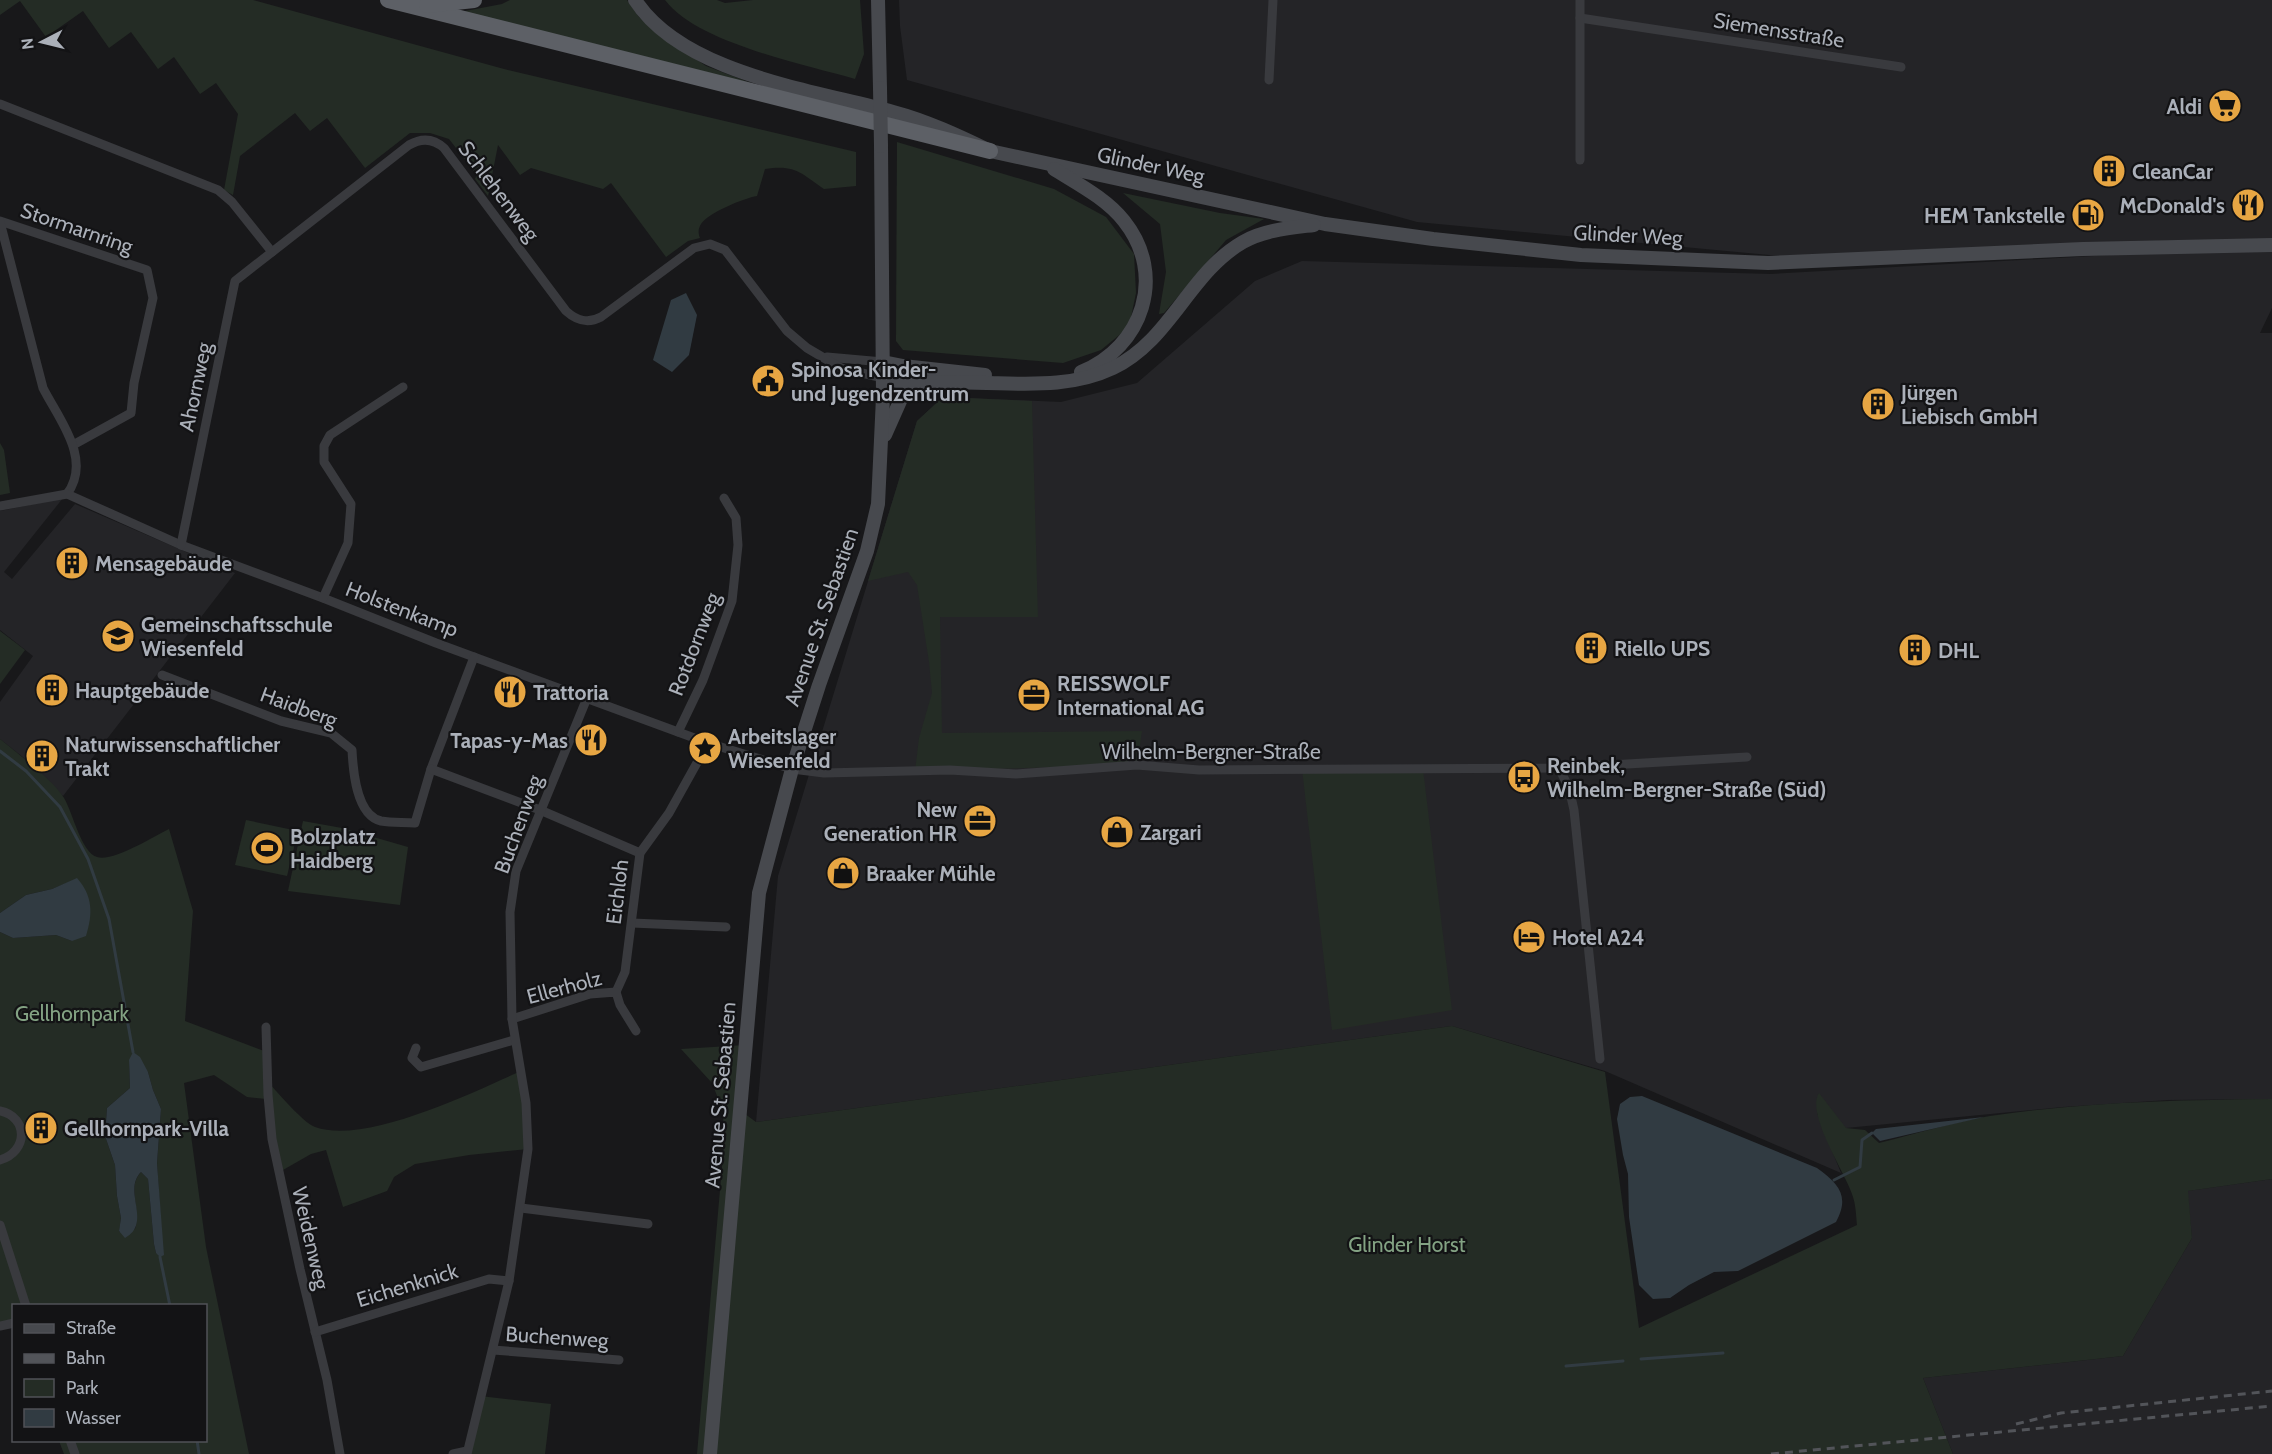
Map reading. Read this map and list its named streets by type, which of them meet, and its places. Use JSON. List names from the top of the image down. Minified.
{"streets":{"main road":["Glinder Weg","Avenue St. Sebastien"],"street":["Siemensstraße","Schlehenweg","Stormarnring","Ahornweg","Holstenkamp","Rotdornweg","Haidberg","Wilhelm-Bergner-Straße","Buchenweg","Eichloh","Ellerholz","Weidenweg","Eichenknick"]},"crossings":[["Schlehenweg","Ahornweg"],["Schlehenweg","Avenue St. Sebastien"],["Stormarnring","Holstenkamp"],["Ahornweg","Holstenkamp"],["Holstenkamp","Avenue St. Sebastien"],["Holstenkamp","Rotdornweg"],["Holstenkamp","Haidberg"],["Holstenkamp","Wilhelm-Bergner-Straße"],["Holstenkamp","Buchenweg"],["Holstenkamp","Eichloh"],["Avenue St. Sebastien","Wilhelm-Bergner-Straße"],["Buchenweg","Ellerholz"],["Buchenweg","Eichenknick"],["Eichloh","Ellerholz"],["Weidenweg","Eichenknick"]],"parks":["Gellhornpark","Glinder Horst"],"places":{"supermarket":["Aldi"],"building":["CleanCar","Jürgen Liebisch GmbH","Mensagebäude","Riello UPS","DHL","Hauptgebäude","Naturwissenschaftlicher Trakt","Gellhornpark-Villa"],"restaurant":["McDonald's","Trattoria","Tapas-y-Mas"],"fuel station":["HEM Tankstelle"],"public building":["Spinosa Kinder- und Jugendzentrum"],"school or university":["Gemeinschaftsschule Wiesenfeld"],"office":["REISSWOLF International AG","New Generation HR"],"place":["Arbeitslager Wiesenfeld"],"bus stop":["Reinbek, Wilhelm-Bergner-Straße (Süd)"],"shop":["Zargari","Braaker Mühle"],"sports":["Bolzplatz Haidberg"],"hotel":["Hotel A24"]},"legend":["Straße","Bahn","Park","Wasser"],"north":"left"}
